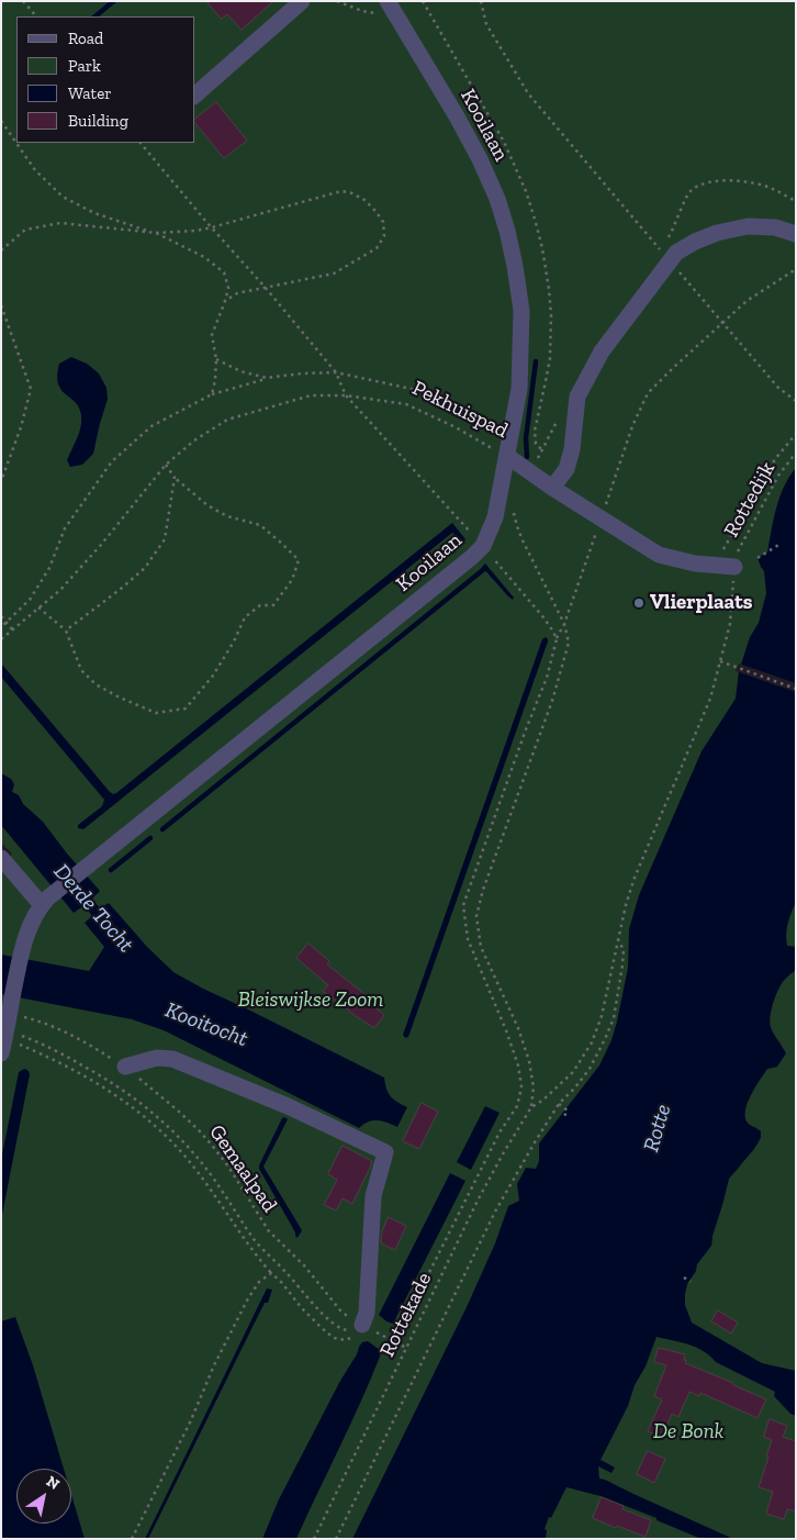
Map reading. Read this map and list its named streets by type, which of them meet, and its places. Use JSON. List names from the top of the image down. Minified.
{"streets":{"street":["Kooilaan","Pekhuispad"],"path":["Rottedijk","Gemaalpad","Rottekade"]},"crossings":[["Kooilaan","Pekhuispad"],["Kooilaan","Gemaalpad"],["Pekhuispad","Rottedijk"],["Rottedijk","Rottekade"],["Gemaalpad","Rottekade"]],"water":["Derde Tocht","Kooitocht","Rotte"],"parks":["Bleiswijkse Zoom","De Bonk"],"places":["Vlierplaats"],"legend":["Road","Park","Water","Building"],"north":"top right"}
